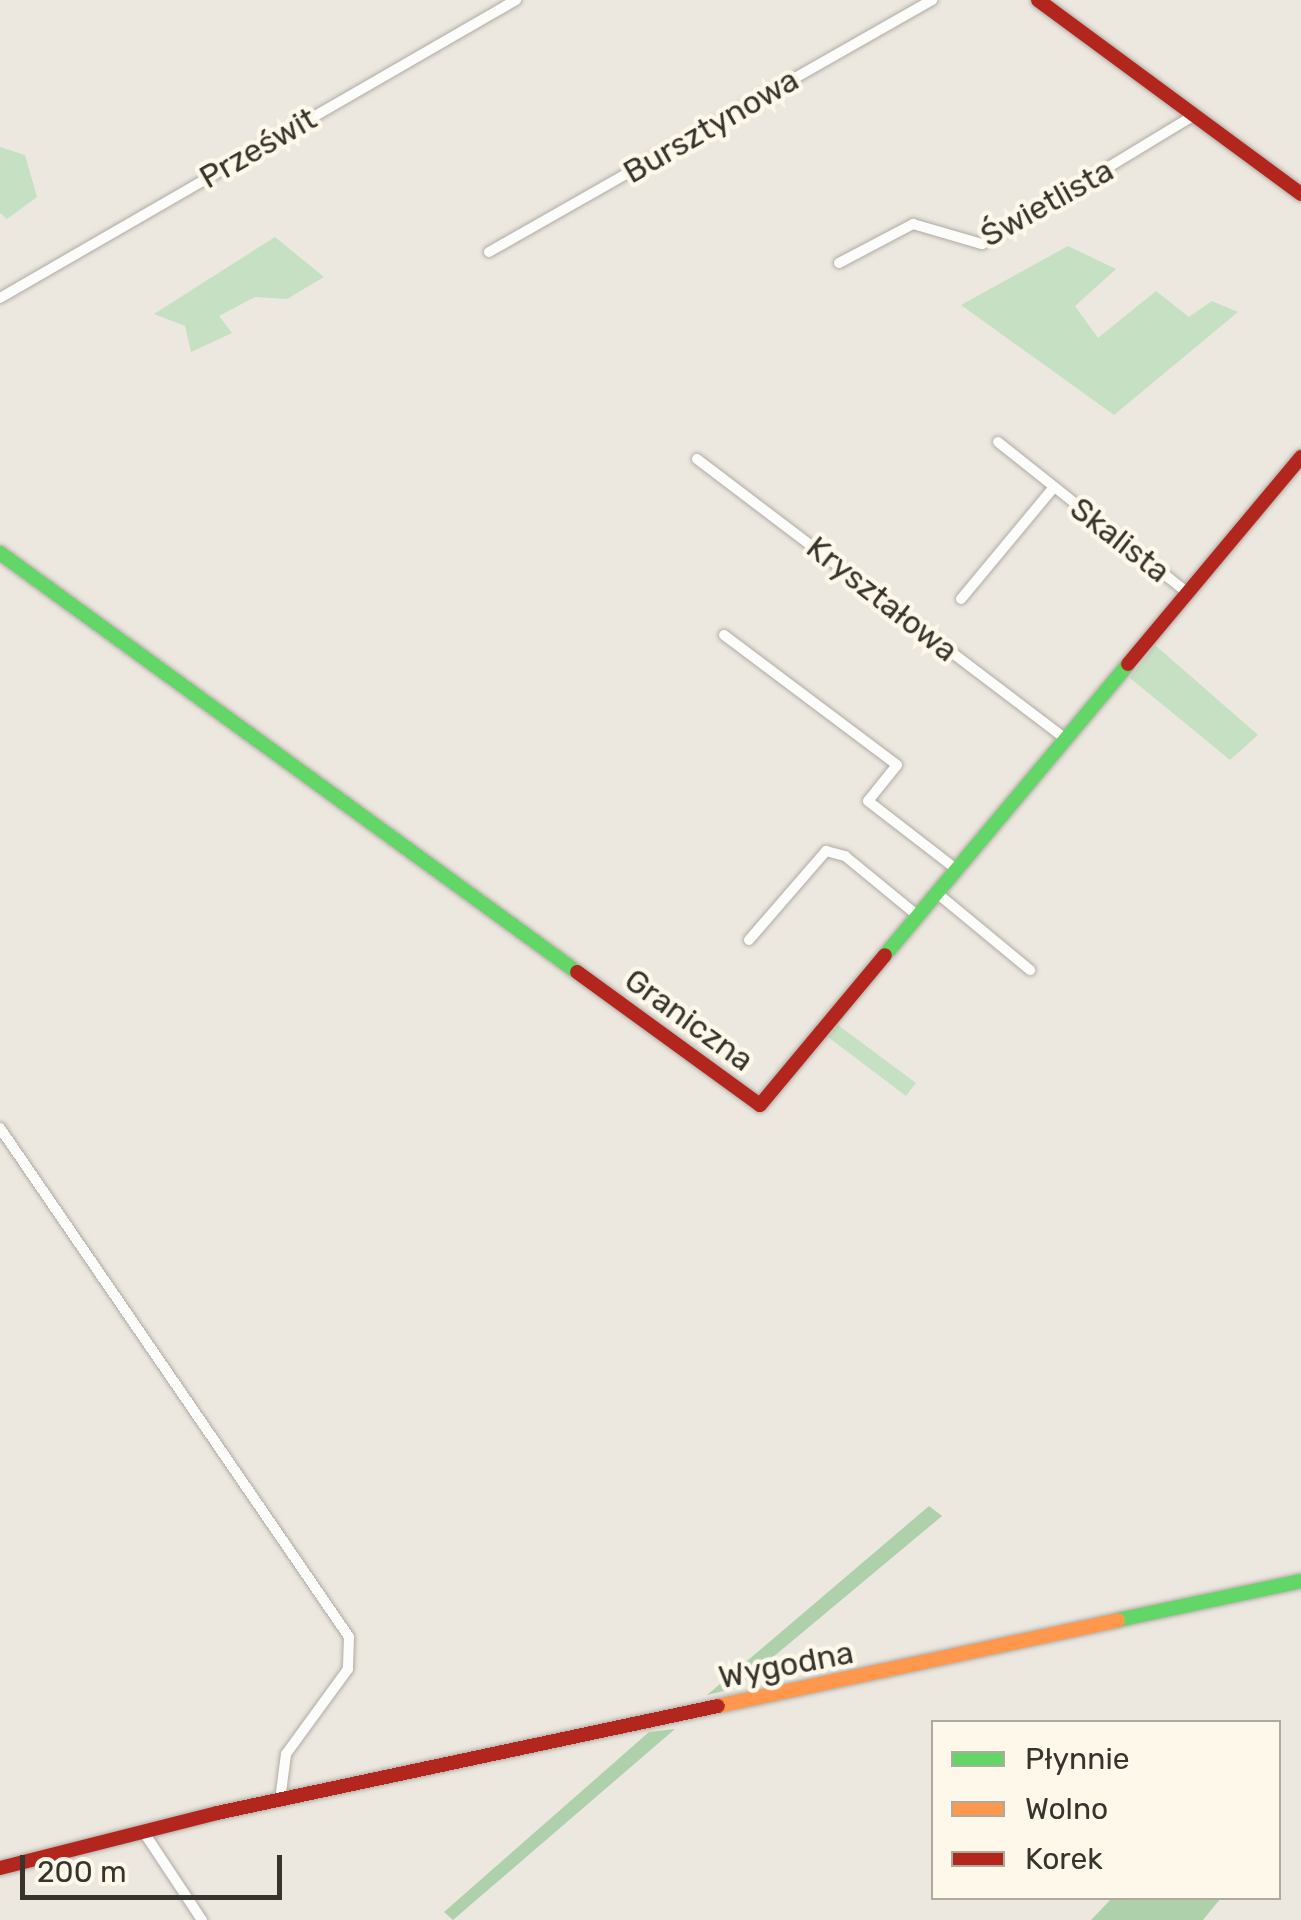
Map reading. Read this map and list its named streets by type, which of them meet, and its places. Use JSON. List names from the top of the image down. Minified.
{"streets":{"street":["Bursztynowa","Prześwit","Świetlista","Skalista","Kryształowa","Graniczna","Wygodna"]},"crossings":[["Skalista","Graniczna"],["Kryształowa","Graniczna"]],"legend":["Płynnie","Wolno","Korek"],"scale_bar":"200 m"}
